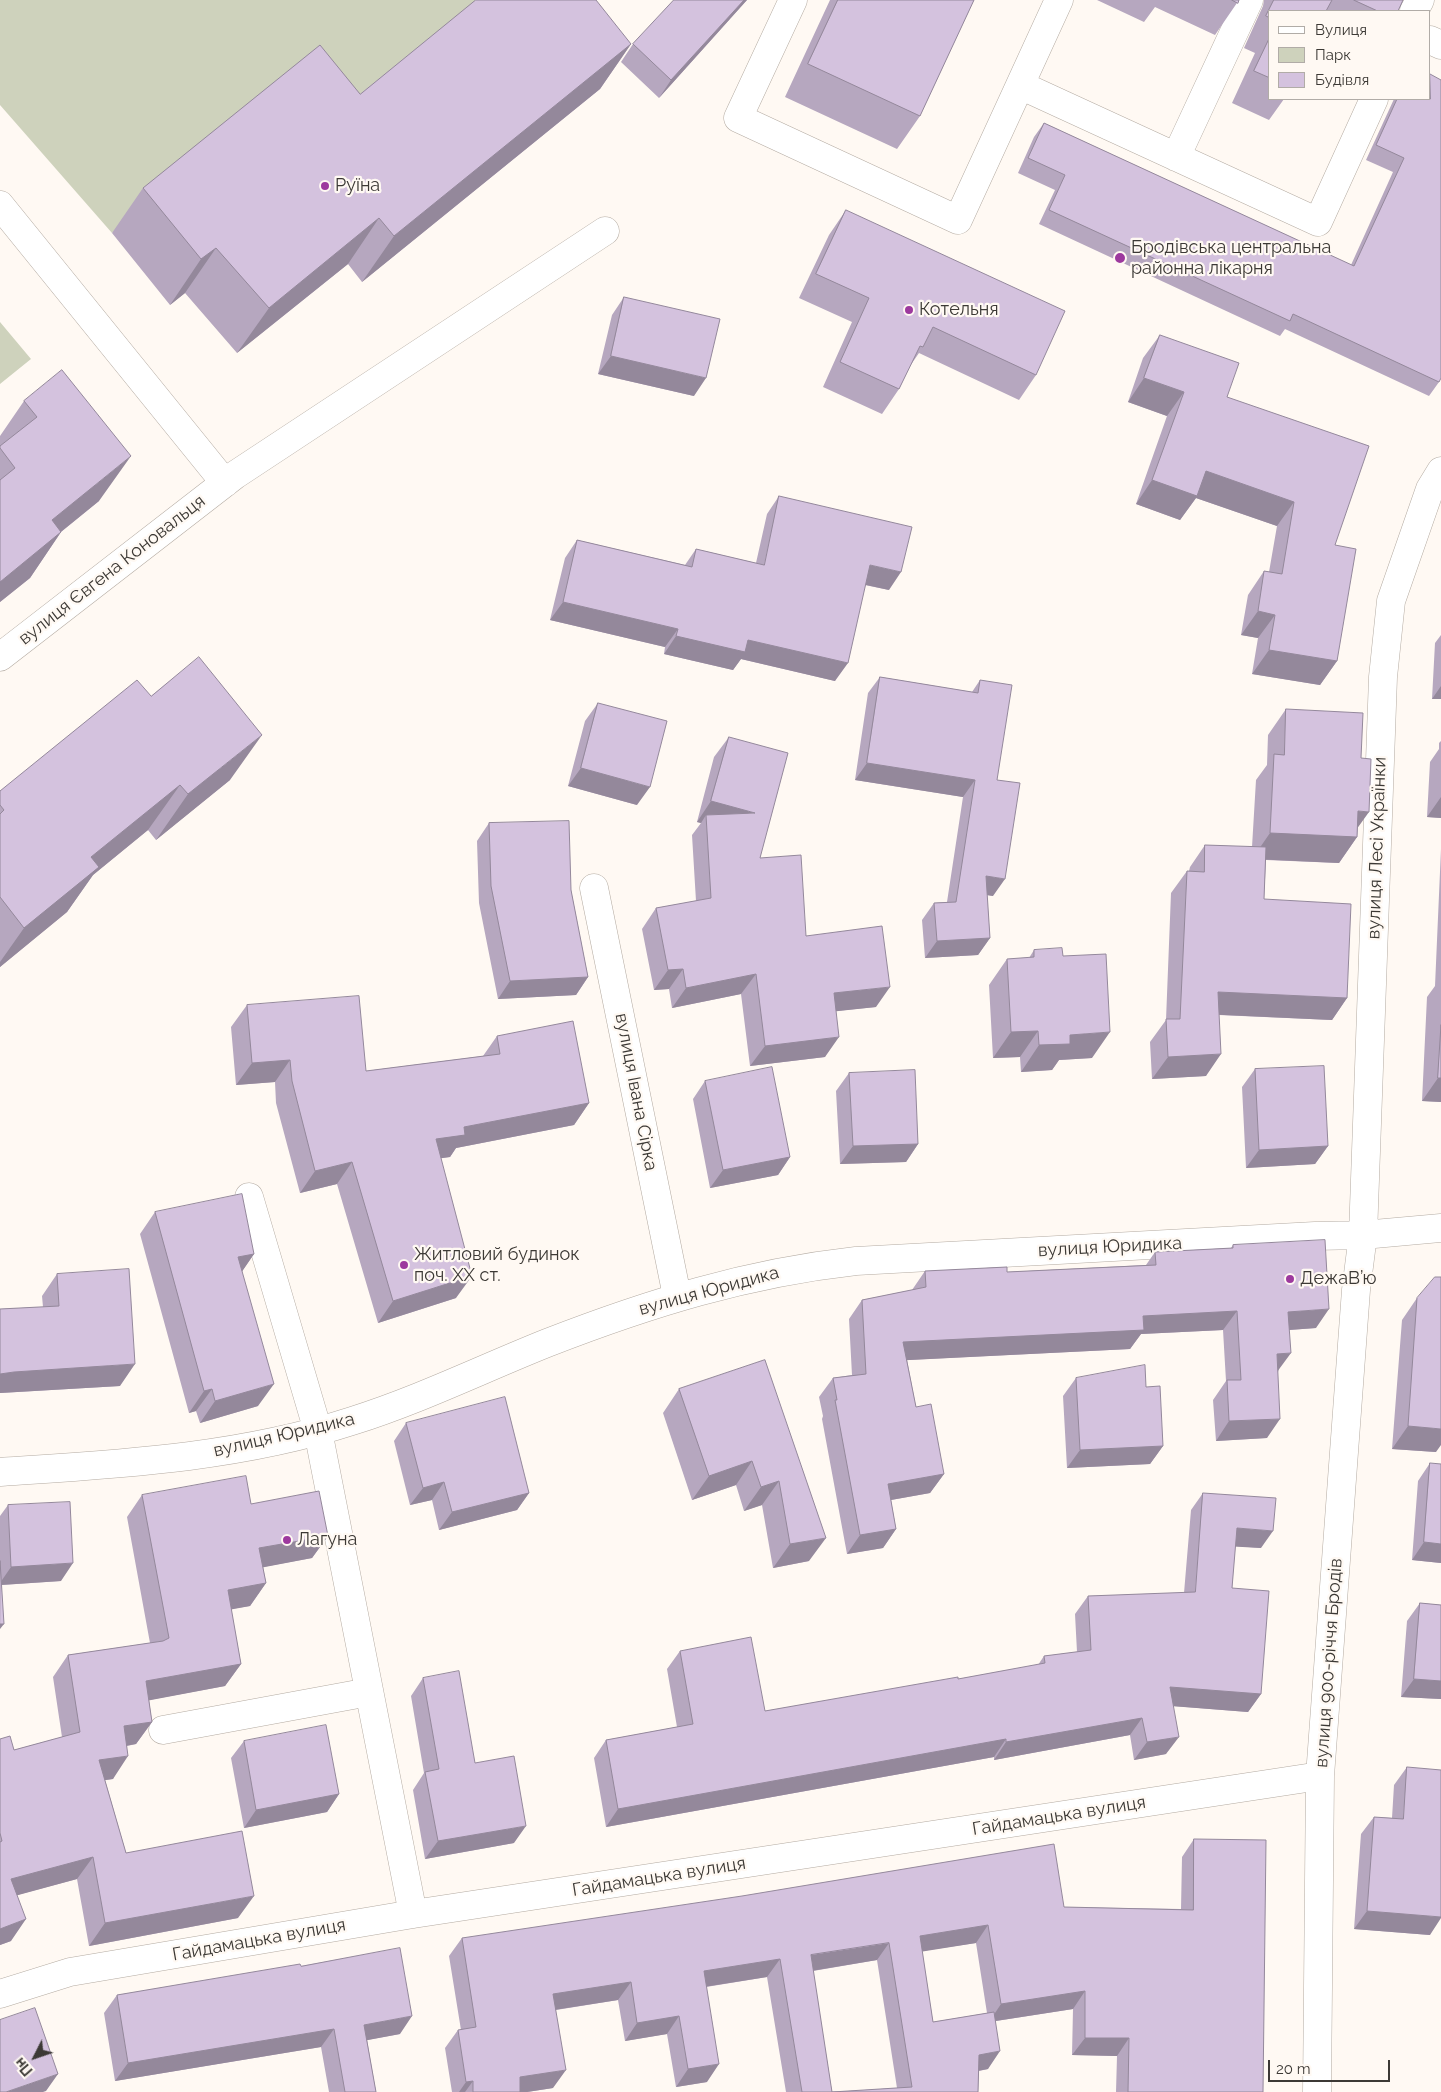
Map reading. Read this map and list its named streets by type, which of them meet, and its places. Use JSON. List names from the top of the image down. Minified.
{"streets":{"street":["вулиця Євгена Коновальця","вулиця Лесі Українки","вулиця Івана Сірка","вулиця Юридика","вулиця 900-річчя Бродів","Гайдамацька вулиця"]},"crossings":[["вулиця Лесі Українки","вулиця Юридика"],["вулиця Лесі Українки","вулиця 900-річчя Бродів"],["вулиця Івана Сірка","вулиця Юридика"],["вулиця Юридика","вулиця 900-річчя Бродів"],["вулиця 900-річчя Бродів","Гайдамацька вулиця"]],"places":["Руїна","Бродівська центральна районна лікарня","Котельня","Житловий будинок поч. XX ст.","ДежаВ’ю","Лагуна"],"legend":["Вулиця","Парк","Будівля"],"scale_bar":"20 m","north":"bottom left"}
